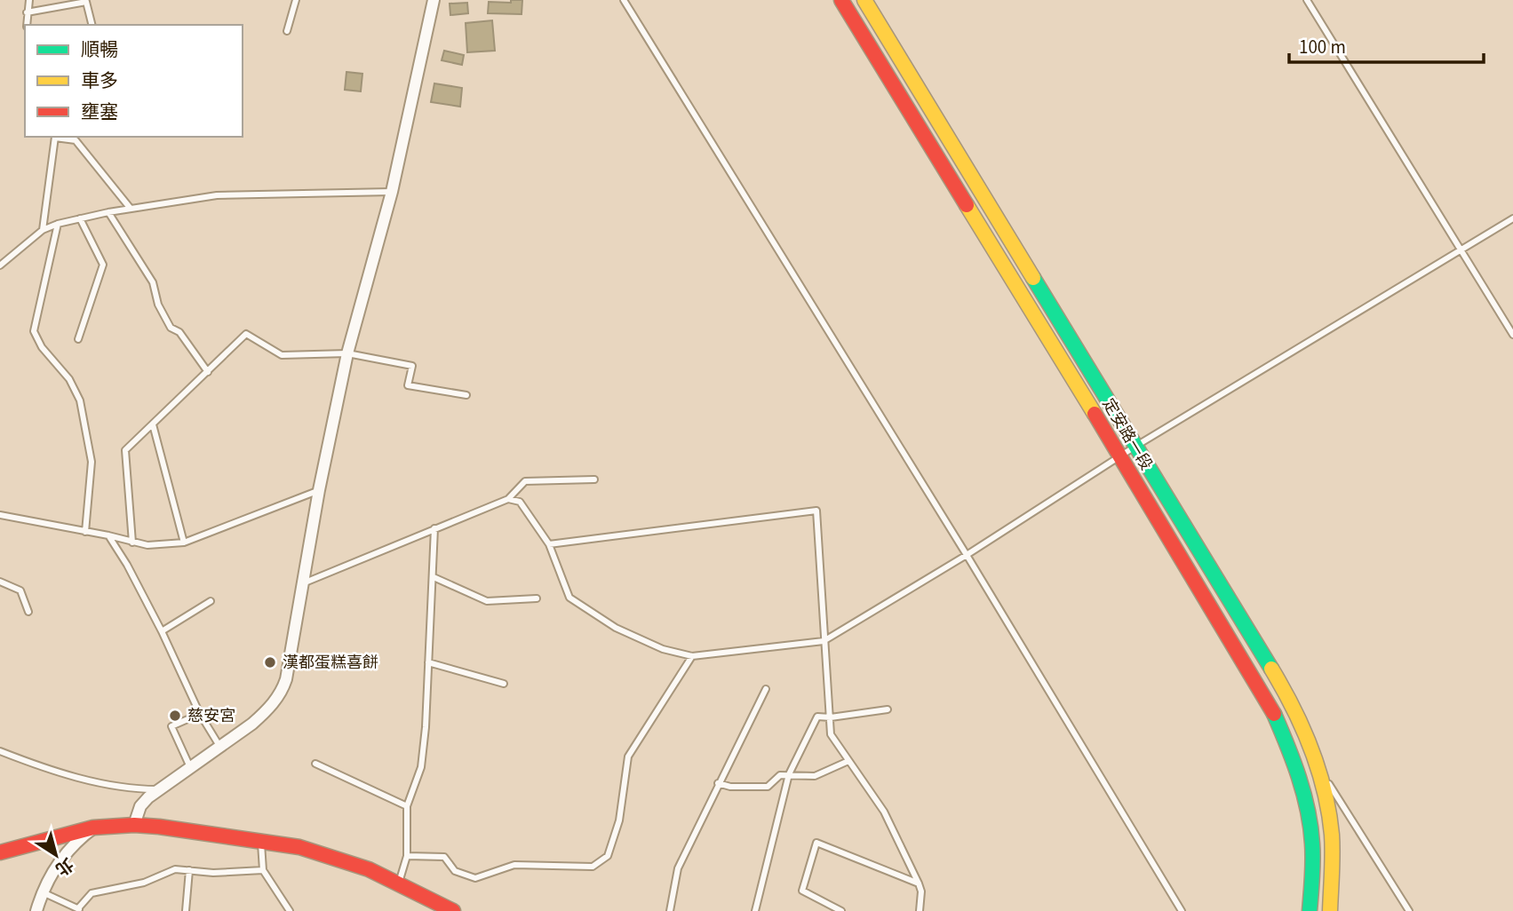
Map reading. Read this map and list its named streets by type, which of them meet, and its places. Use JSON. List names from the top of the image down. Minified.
{"streets":{"main road":["定安路一段"]},"places":["漢都蛋糕喜餅","慈安宮"],"legend":["順暢","車多","壅塞"],"scale_bar":"100 m","north":"bottom right"}
